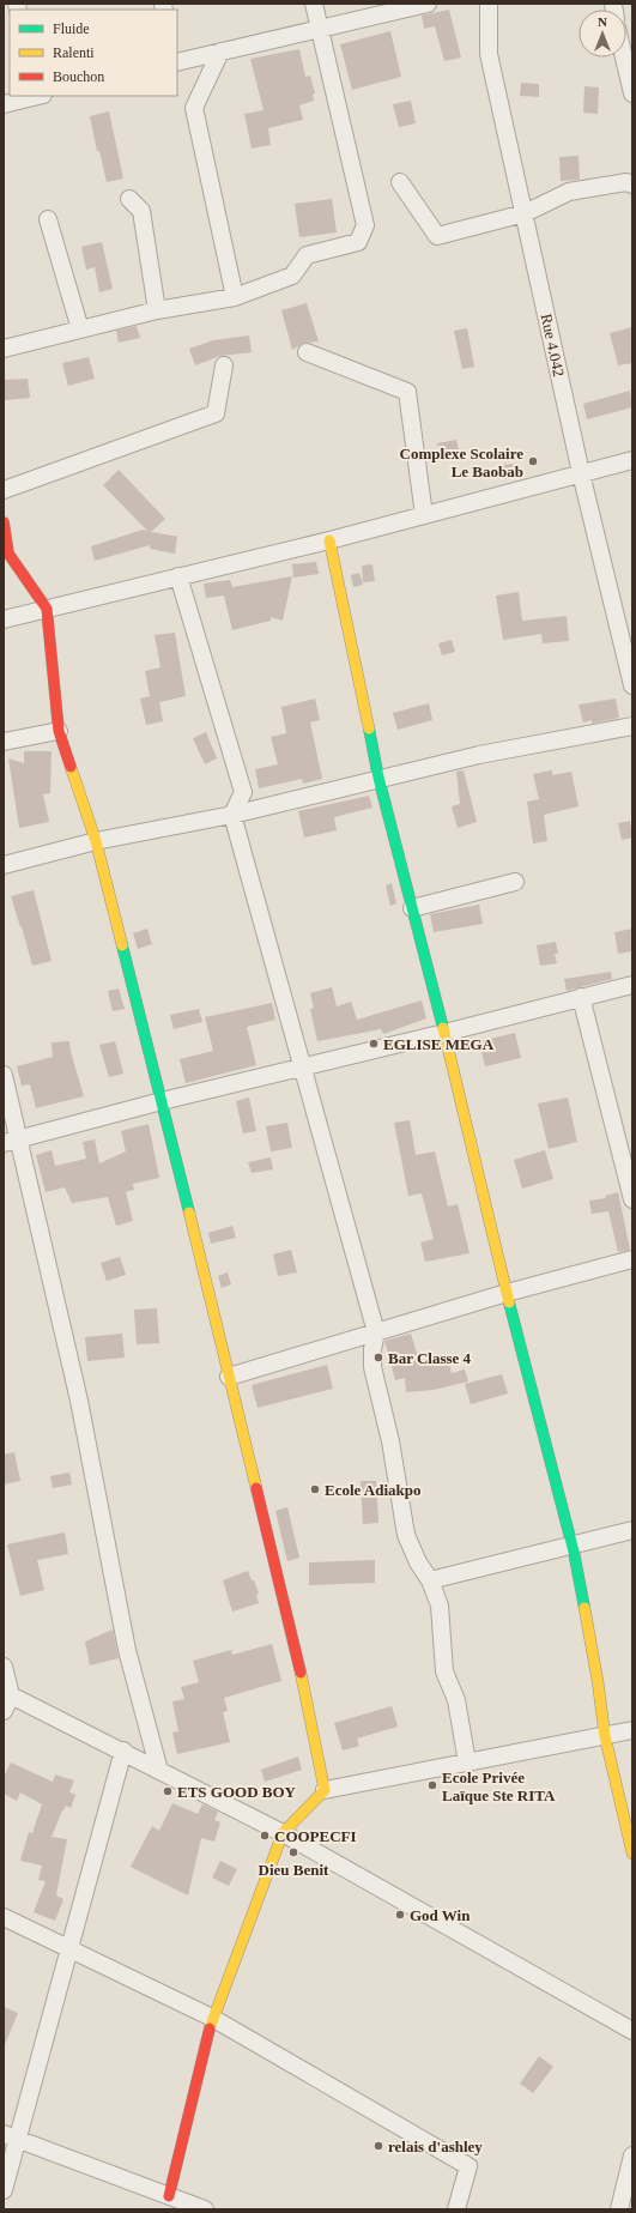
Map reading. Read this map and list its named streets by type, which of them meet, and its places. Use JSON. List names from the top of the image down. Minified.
{"streets":{"street":["Rue 4.042"]},"places":["Complexe Scolaire Le Baobab","EGLISE MEGA","Bar Classe 4","Ecole Adiakpo","Ecole Privée Laïque Ste RITA","ETS GOOD BOY","COOPECFI","Dieu Benit","God Win","relais d'ashley"],"legend":["Fluide","Ralenti","Bouchon"],"north":"top"}
